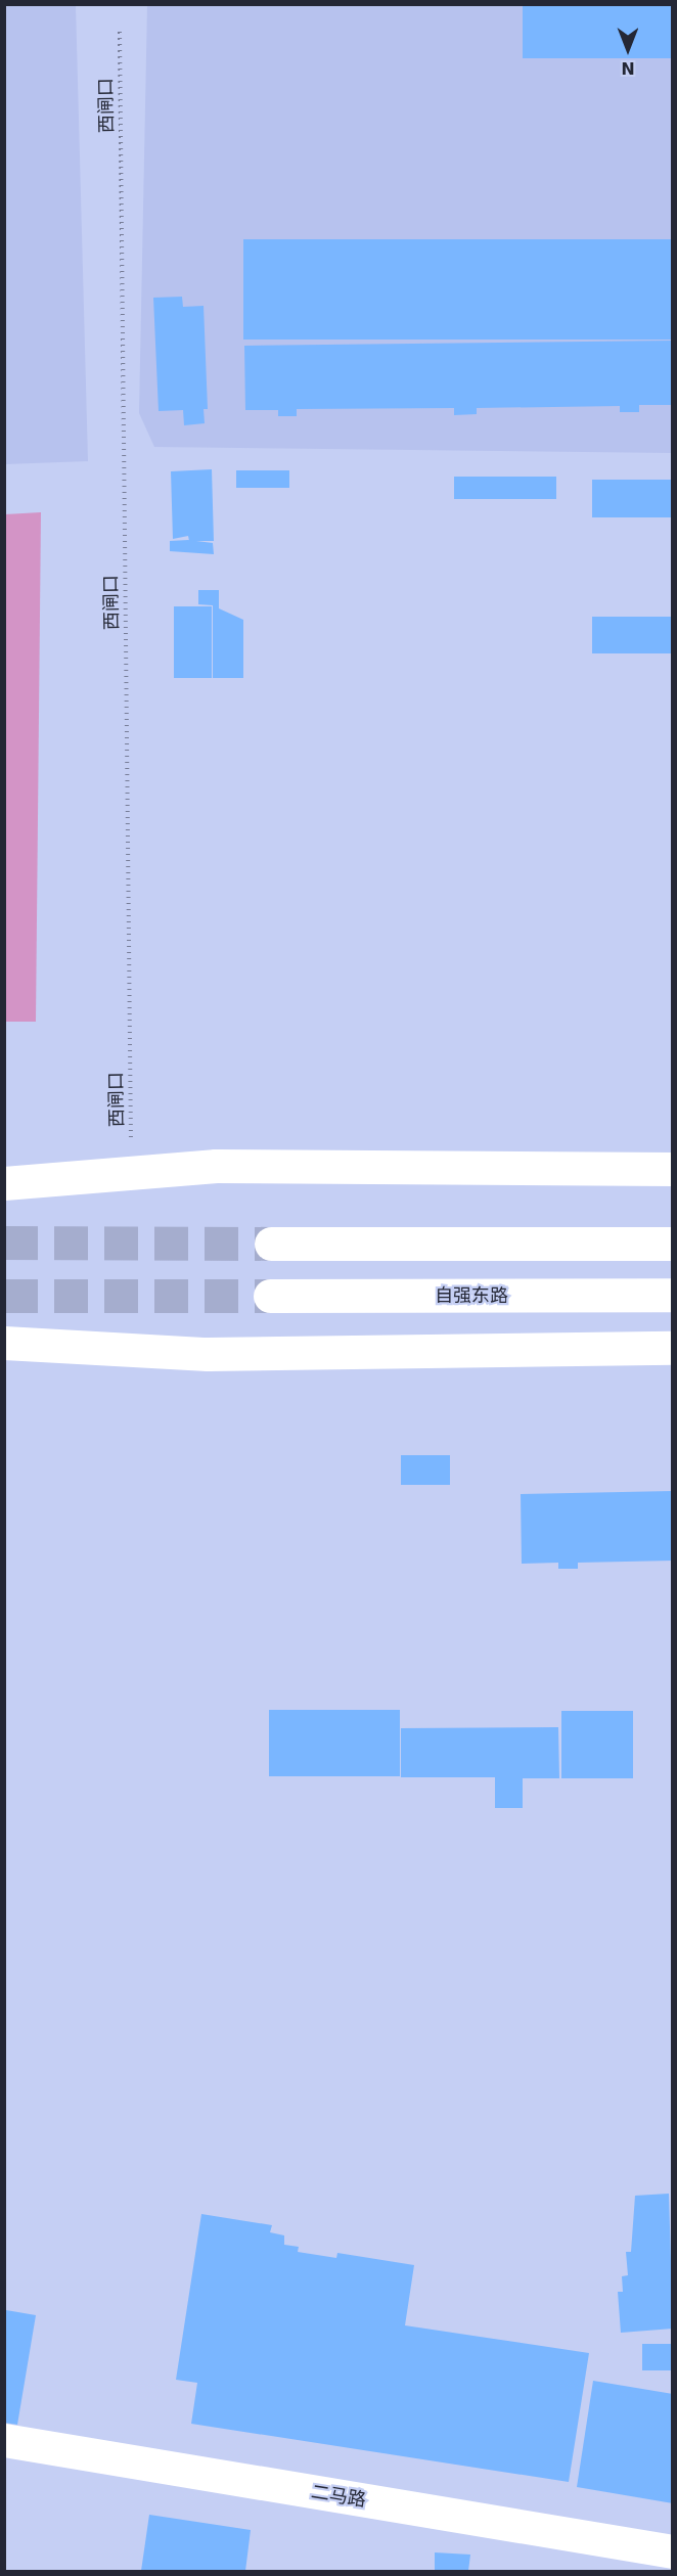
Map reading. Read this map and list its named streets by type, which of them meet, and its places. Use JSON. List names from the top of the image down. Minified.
{"streets":{"main road":["自强东路","二马路"],"path":["西闸口"]},"north":"bottom"}
